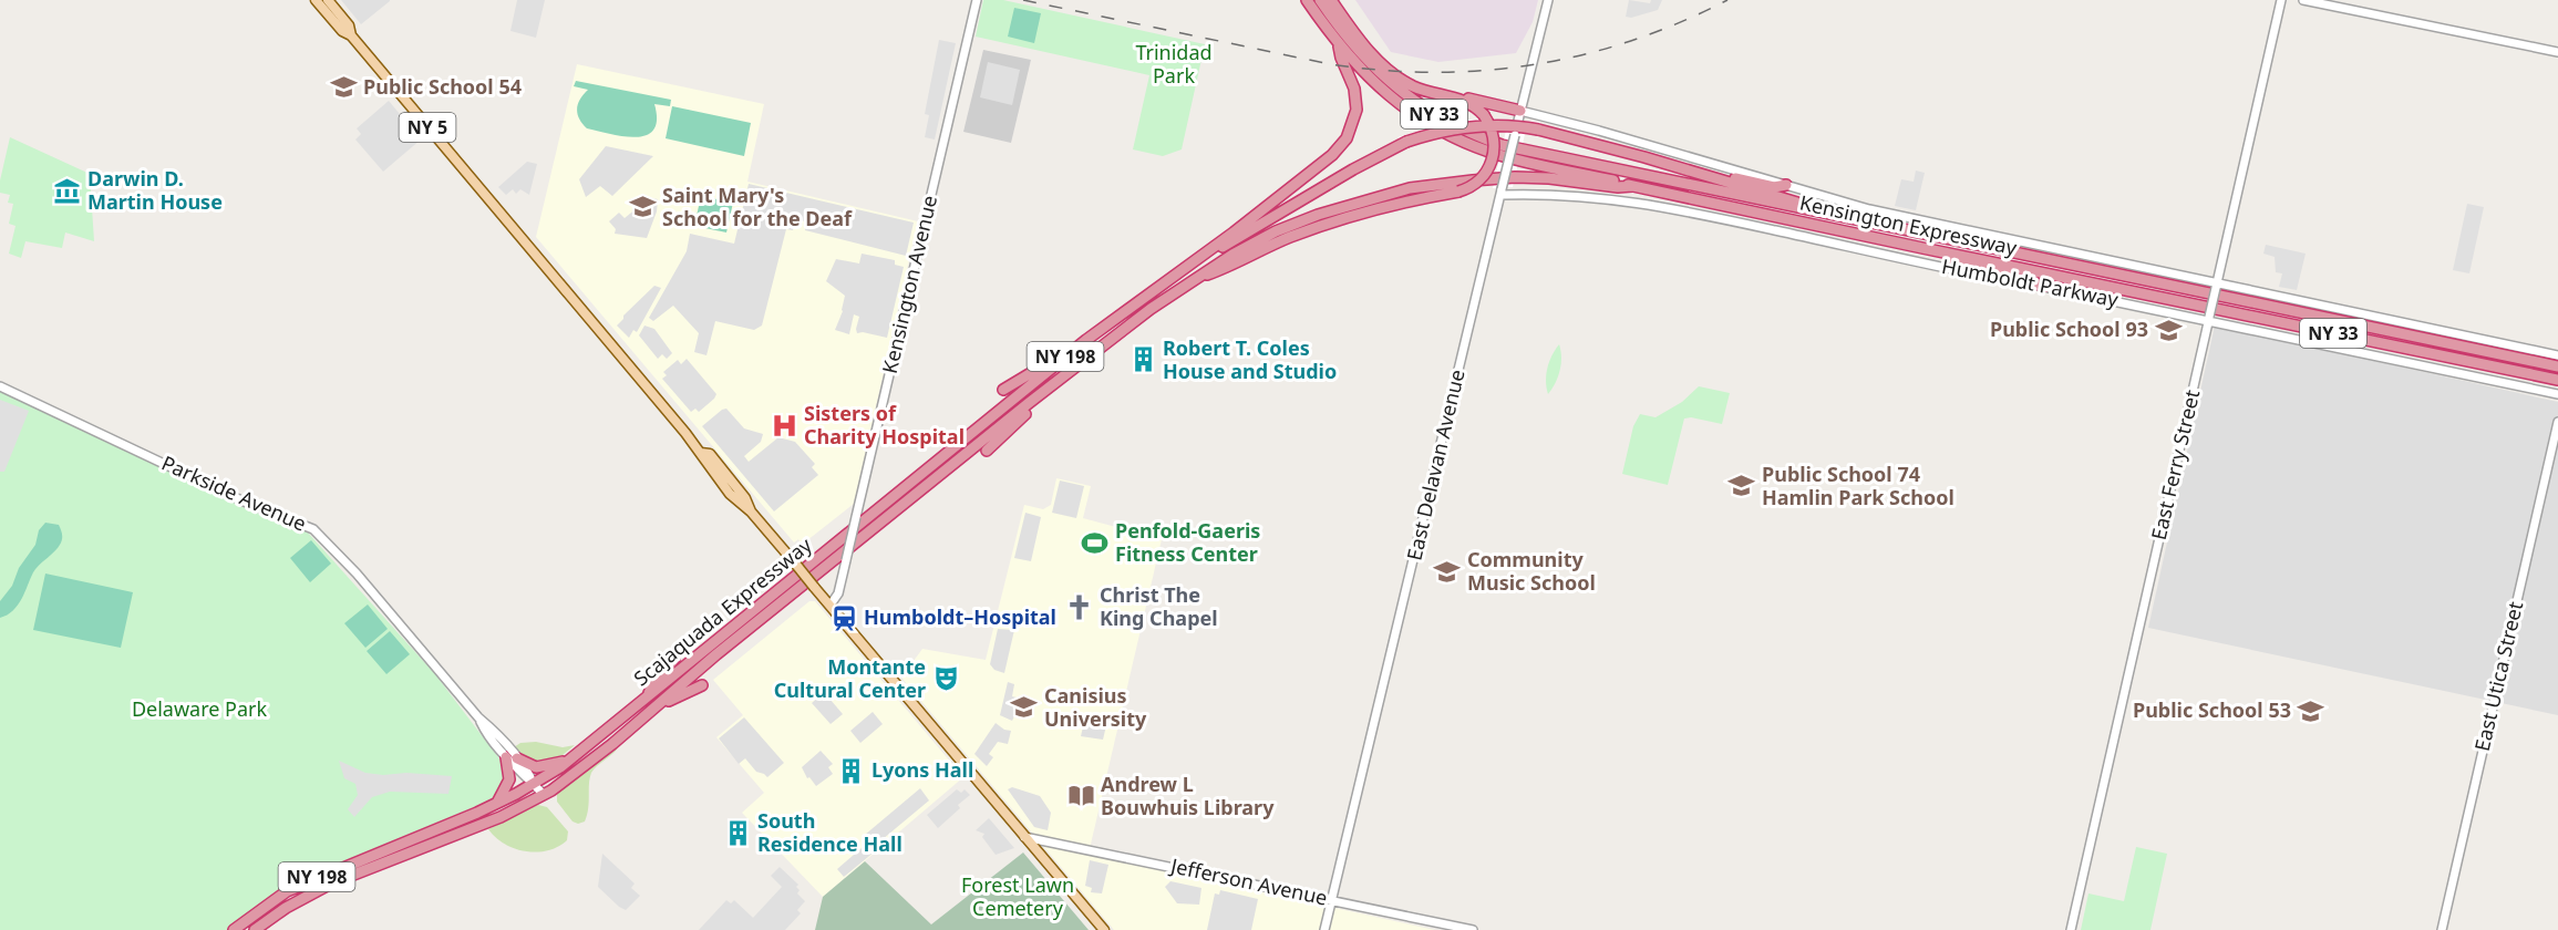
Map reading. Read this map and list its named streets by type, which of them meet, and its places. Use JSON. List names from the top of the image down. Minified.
{"streets":{"highway":["NY 33","Kensington Expressway","NY 198","Scajaquada Expressway"],"main road":["NY 5"],"street":["Humboldt Parkway","Kensington Avenue","East Delavan Avenue","East Ferry Street","Parkside Avenue","East Utica Street","Jefferson Avenue"]},"crossings":[["NY 5","Kensington Avenue"],["NY 5","Jefferson Avenue"],["Humboldt Parkway","East Delavan Avenue"],["Humboldt Parkway","East Ferry Street"],["East Delavan Avenue","Jefferson Avenue"],["Parkside Avenue","Scajaquada Expressway"]],"parks":["Trinidad Park","Delaware Park","Forest Lawn Cemetery"],"places":{"school or university":["Public School 54","Saint Mary's School for the Deaf","Public School 93","Public School 74 Hamlin Park School","Community Music School","Canisius University","Public School 53"],"museum":["Darwin D. Martin House"],"building":["Robert T. Coles House and Studio","Lyons Hall","South Residence Hall"],"hospital":["Sisters of Charity Hospital"],"sports":["Penfold-Gaeris Fitness Center"],"church":["Christ The King Chapel"],"station":["Humboldt–Hospital"],"theatre":["Montante Cultural Center"],"library":["Andrew L Bouwhuis Library"]}}
